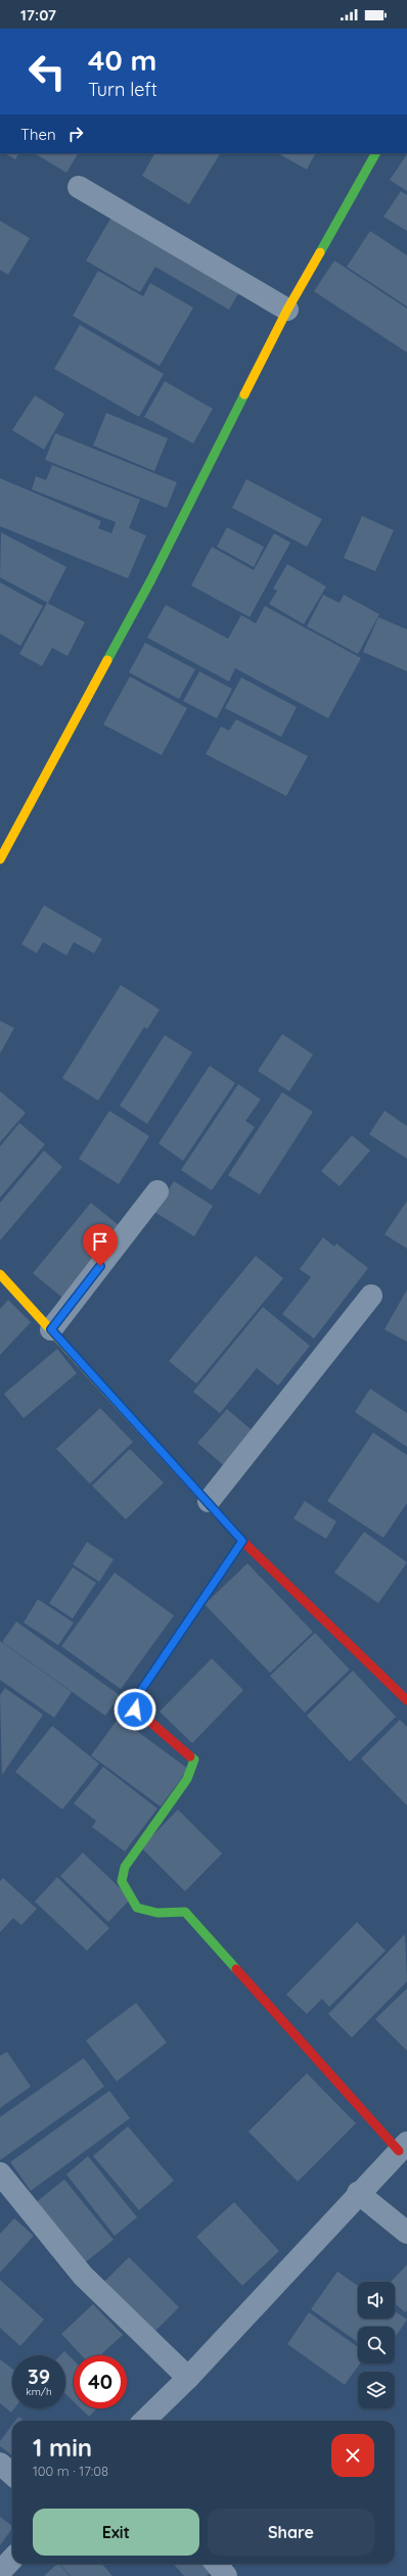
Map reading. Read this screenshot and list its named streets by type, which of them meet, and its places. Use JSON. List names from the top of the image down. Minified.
{"page":{"status":"17:07","turn":["40 m","Turn left"],"then":"Then","speed":"39 km/h","limit":"40","heading":["1 min","100 m · 17:08"],"buttons":["Exit","Share"]}}
